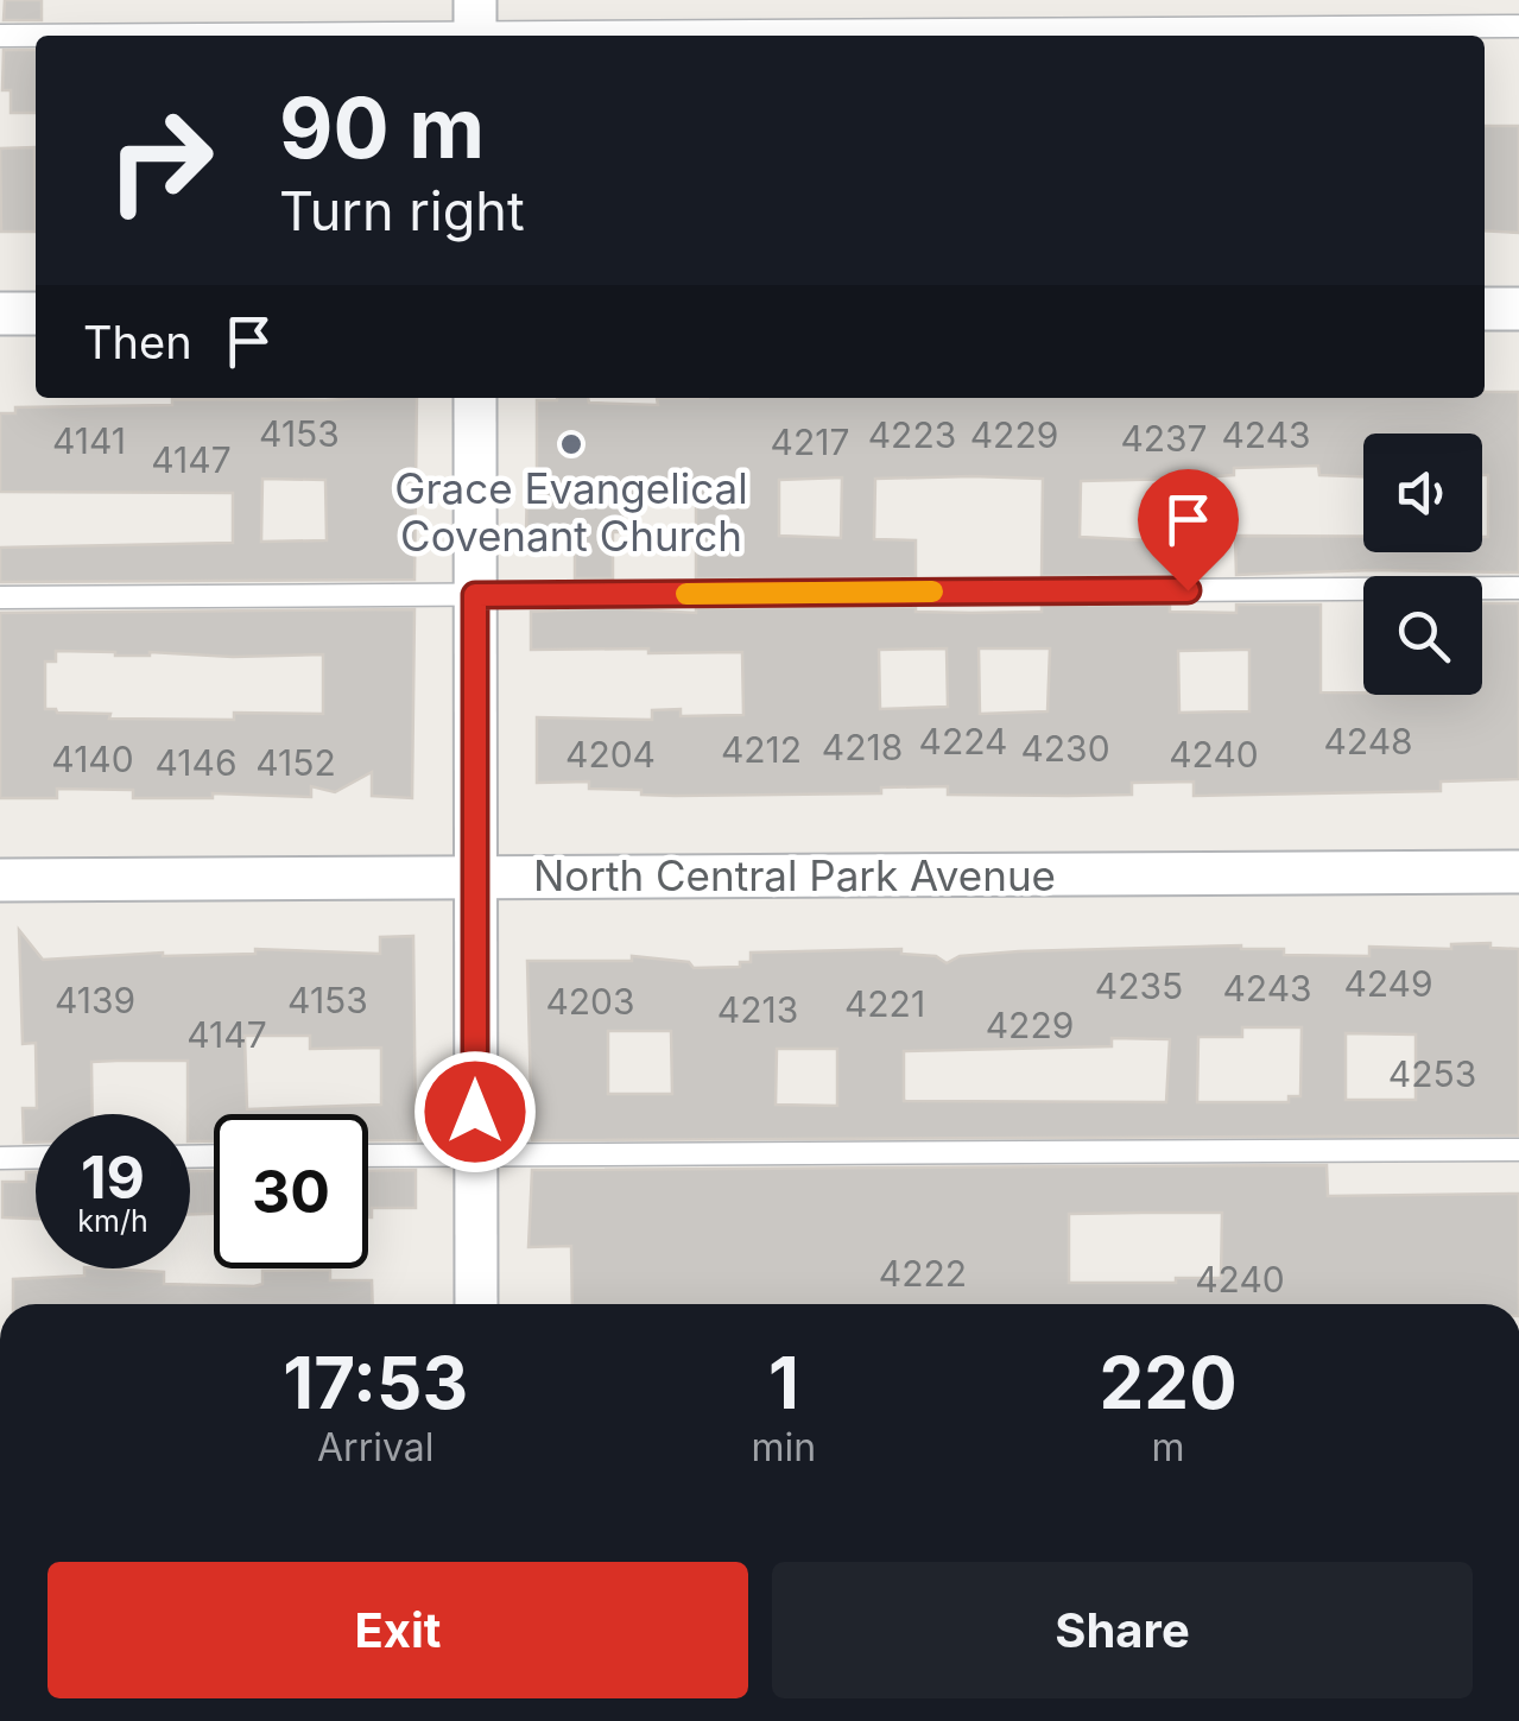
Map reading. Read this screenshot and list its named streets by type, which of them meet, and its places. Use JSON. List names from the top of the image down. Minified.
{"streets":{"street":["North Central Park Avenue"]},"places":["Grace Evangelical Covenant Church"],"house_numbers":["4153","4223","4229","4243","4237","4141","4217","4147","4224","4248","4218","4230","4212","4204","4240","4140","4146","4152","4249","4235","4243","4139","4153","4203","4221","4213","4229","4147","4253","4222","4240"],"page":{"turn":["90 m","Turn right"],"then":"Then","speed":"19 km/h","limit":"30","eta":["17:53","Arrival","1","min","220","m"],"buttons":["Exit","Share"]}}
